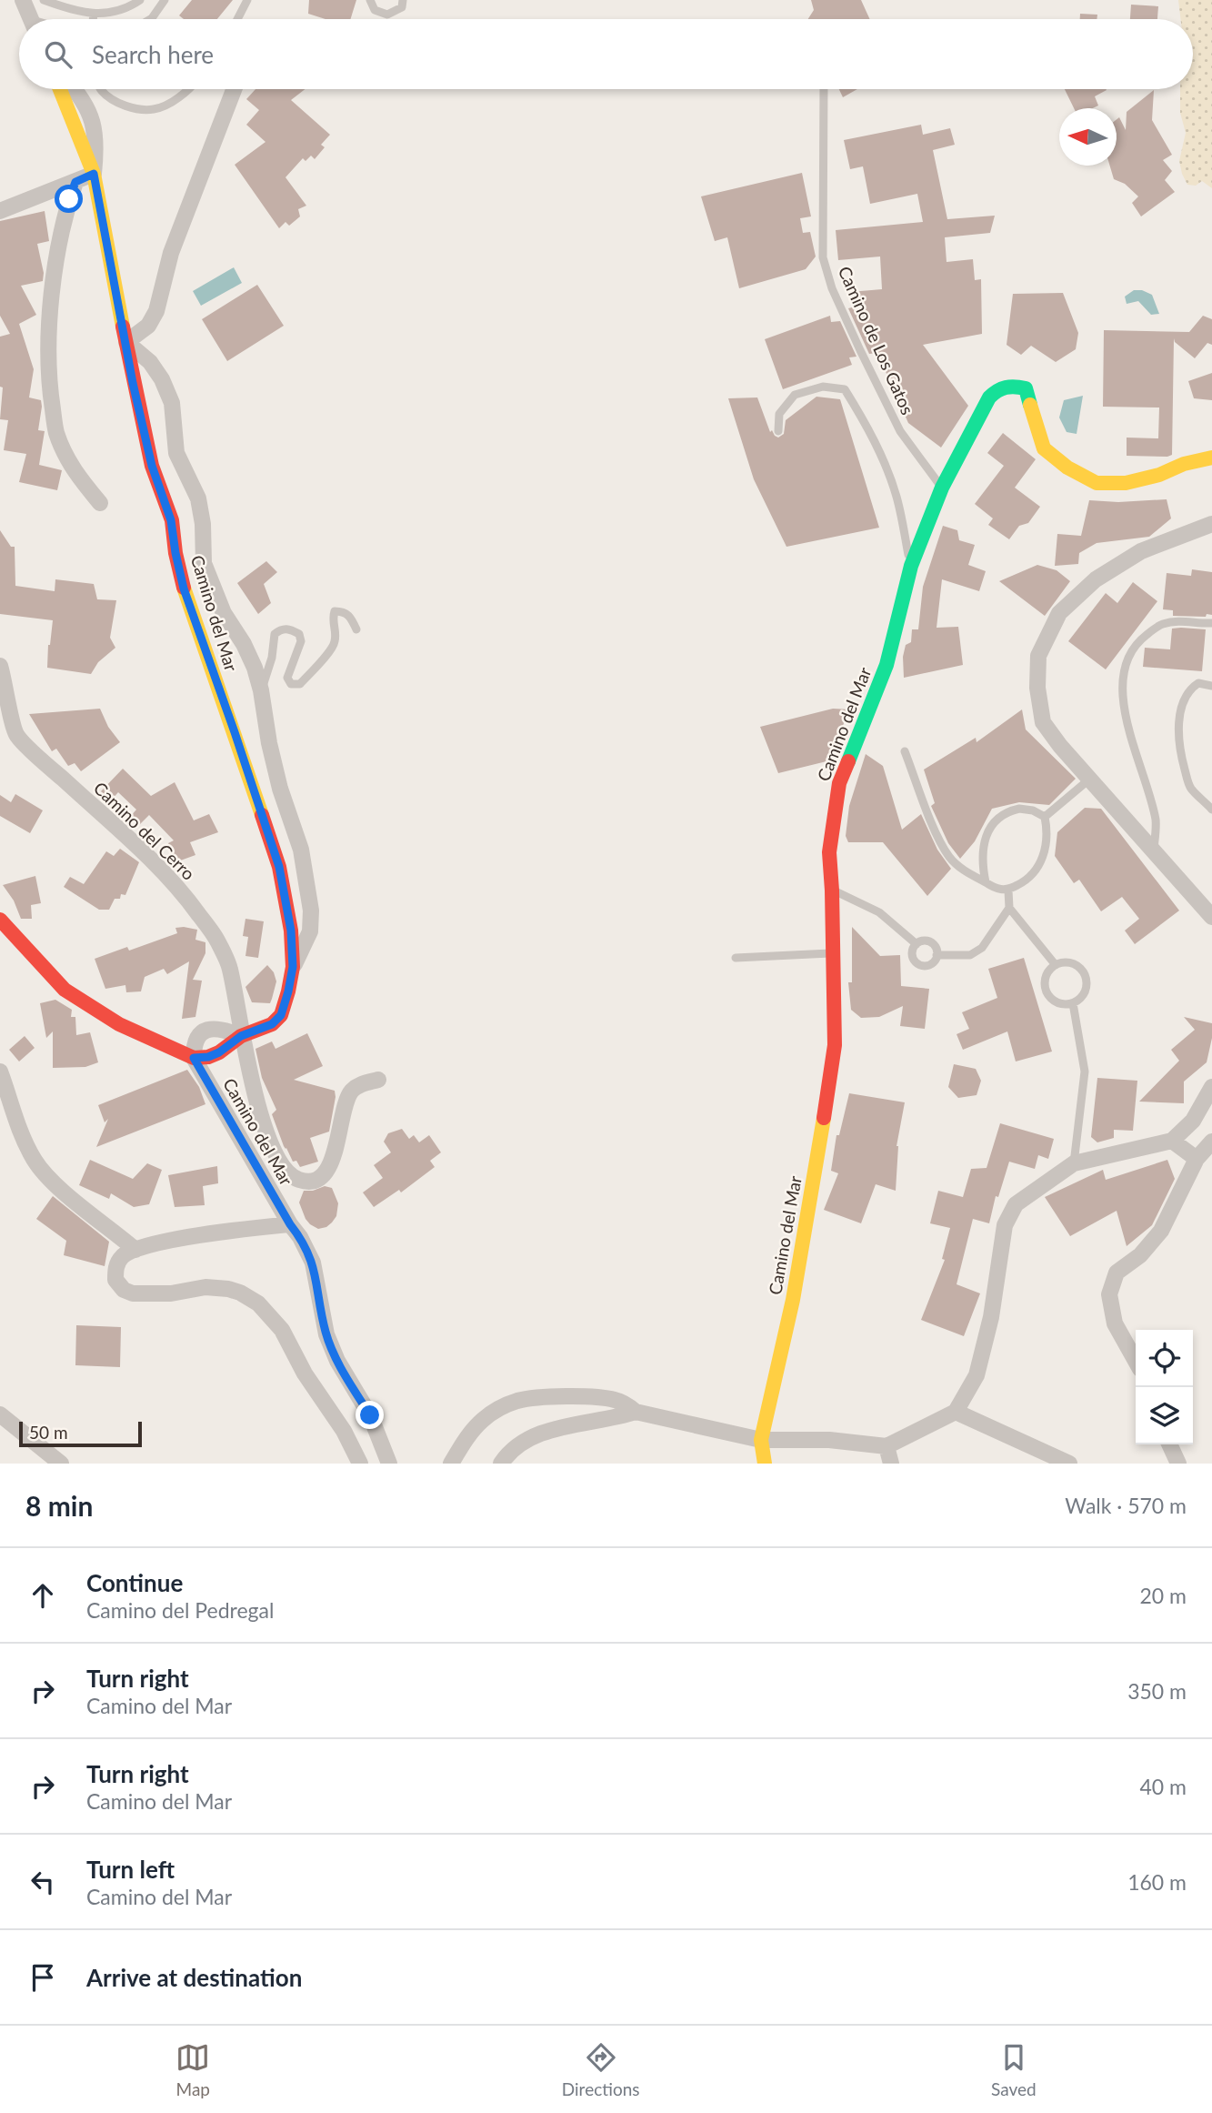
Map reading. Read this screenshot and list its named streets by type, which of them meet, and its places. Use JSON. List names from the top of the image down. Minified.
{"streets":{"street":["Camino del Mar","Camino del Cerro"],"lane":["Camino de Los Gatos"]},"crossings":[["Camino de Los Gatos","Camino del Mar"],["Camino del Mar","Camino del Cerro"]],"scale_bar":"50 m","north":"left","page":{"search":"Search here","scale":"50 m","heading":["8 min","Walk · 570 m"],"list":[["Continue","Camino del Pedregal","20 m"],["Turn right","Camino del Mar","350 m"],["Turn right","Camino del Mar","40 m"],["Turn left","Camino del Mar","160 m"],"Arrive at destination"],"nav":["Map","Directions","Saved"]}}
